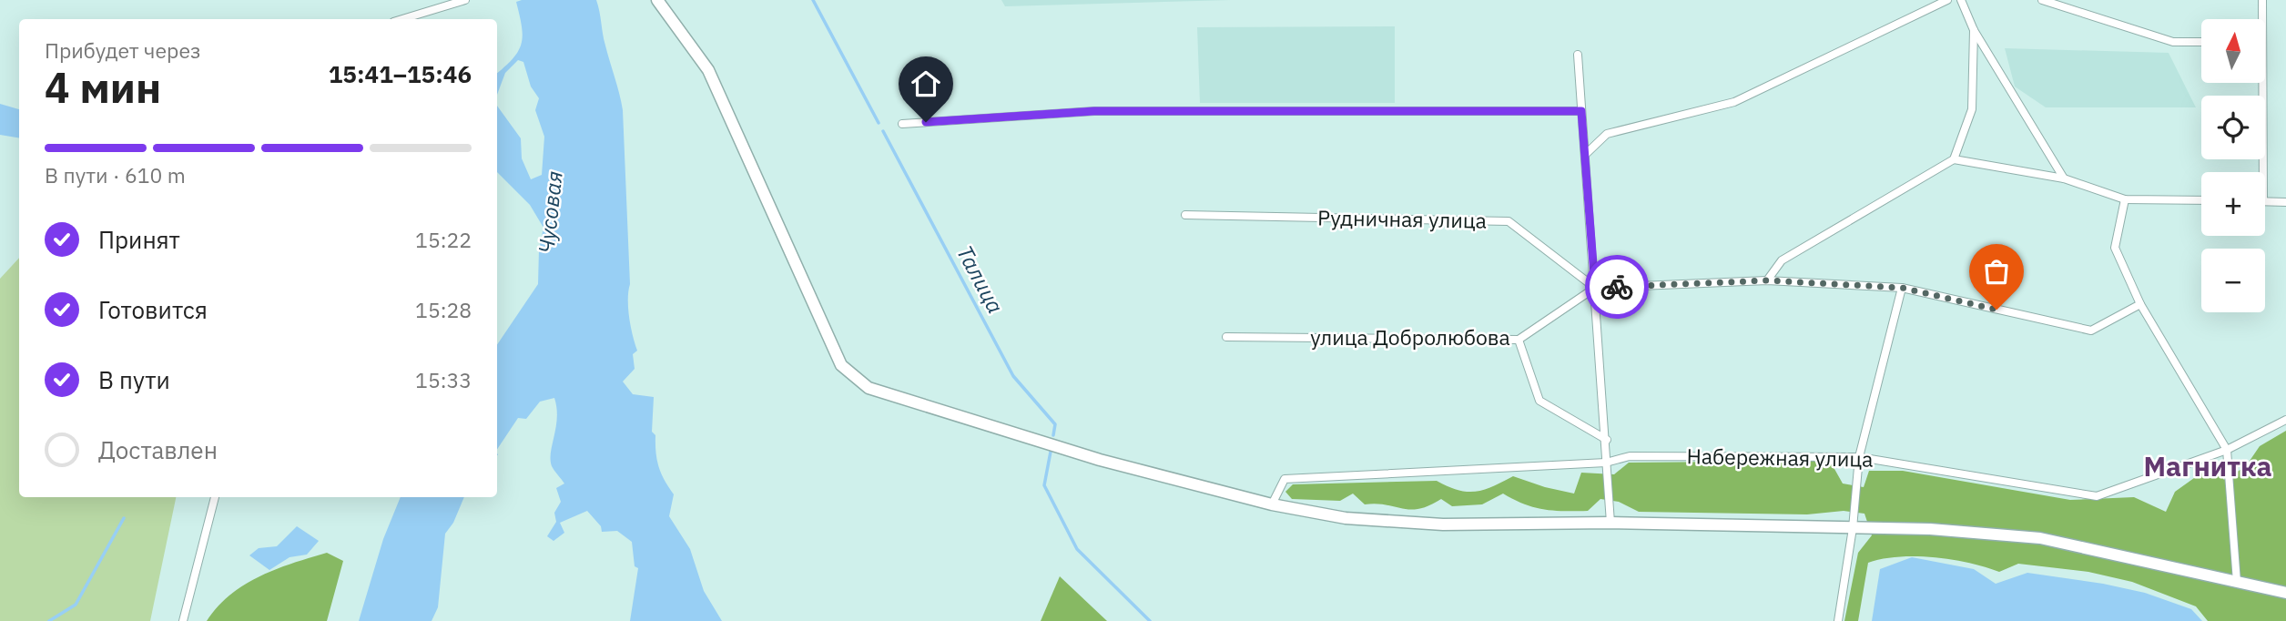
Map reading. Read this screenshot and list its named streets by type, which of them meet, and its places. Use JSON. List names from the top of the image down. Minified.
{"streets":{"street":["Рудничная улица","улица Добролюбова","Набережная улица"]},"crossings":[["Рудничная улица","улица Добролюбова"]],"districts":["Магнитка"],"water":["Чусовая","Талица"],"north":"top","page":{"map_buttons":["+","−"],"heading":["4 мин","Прибудет через","15:41–15:46"],"bar":"В пути · 610 m","list":[["Принят","15:22"],["Готовится","15:28"],["В пути","15:33"],"Доставлен"]}}
